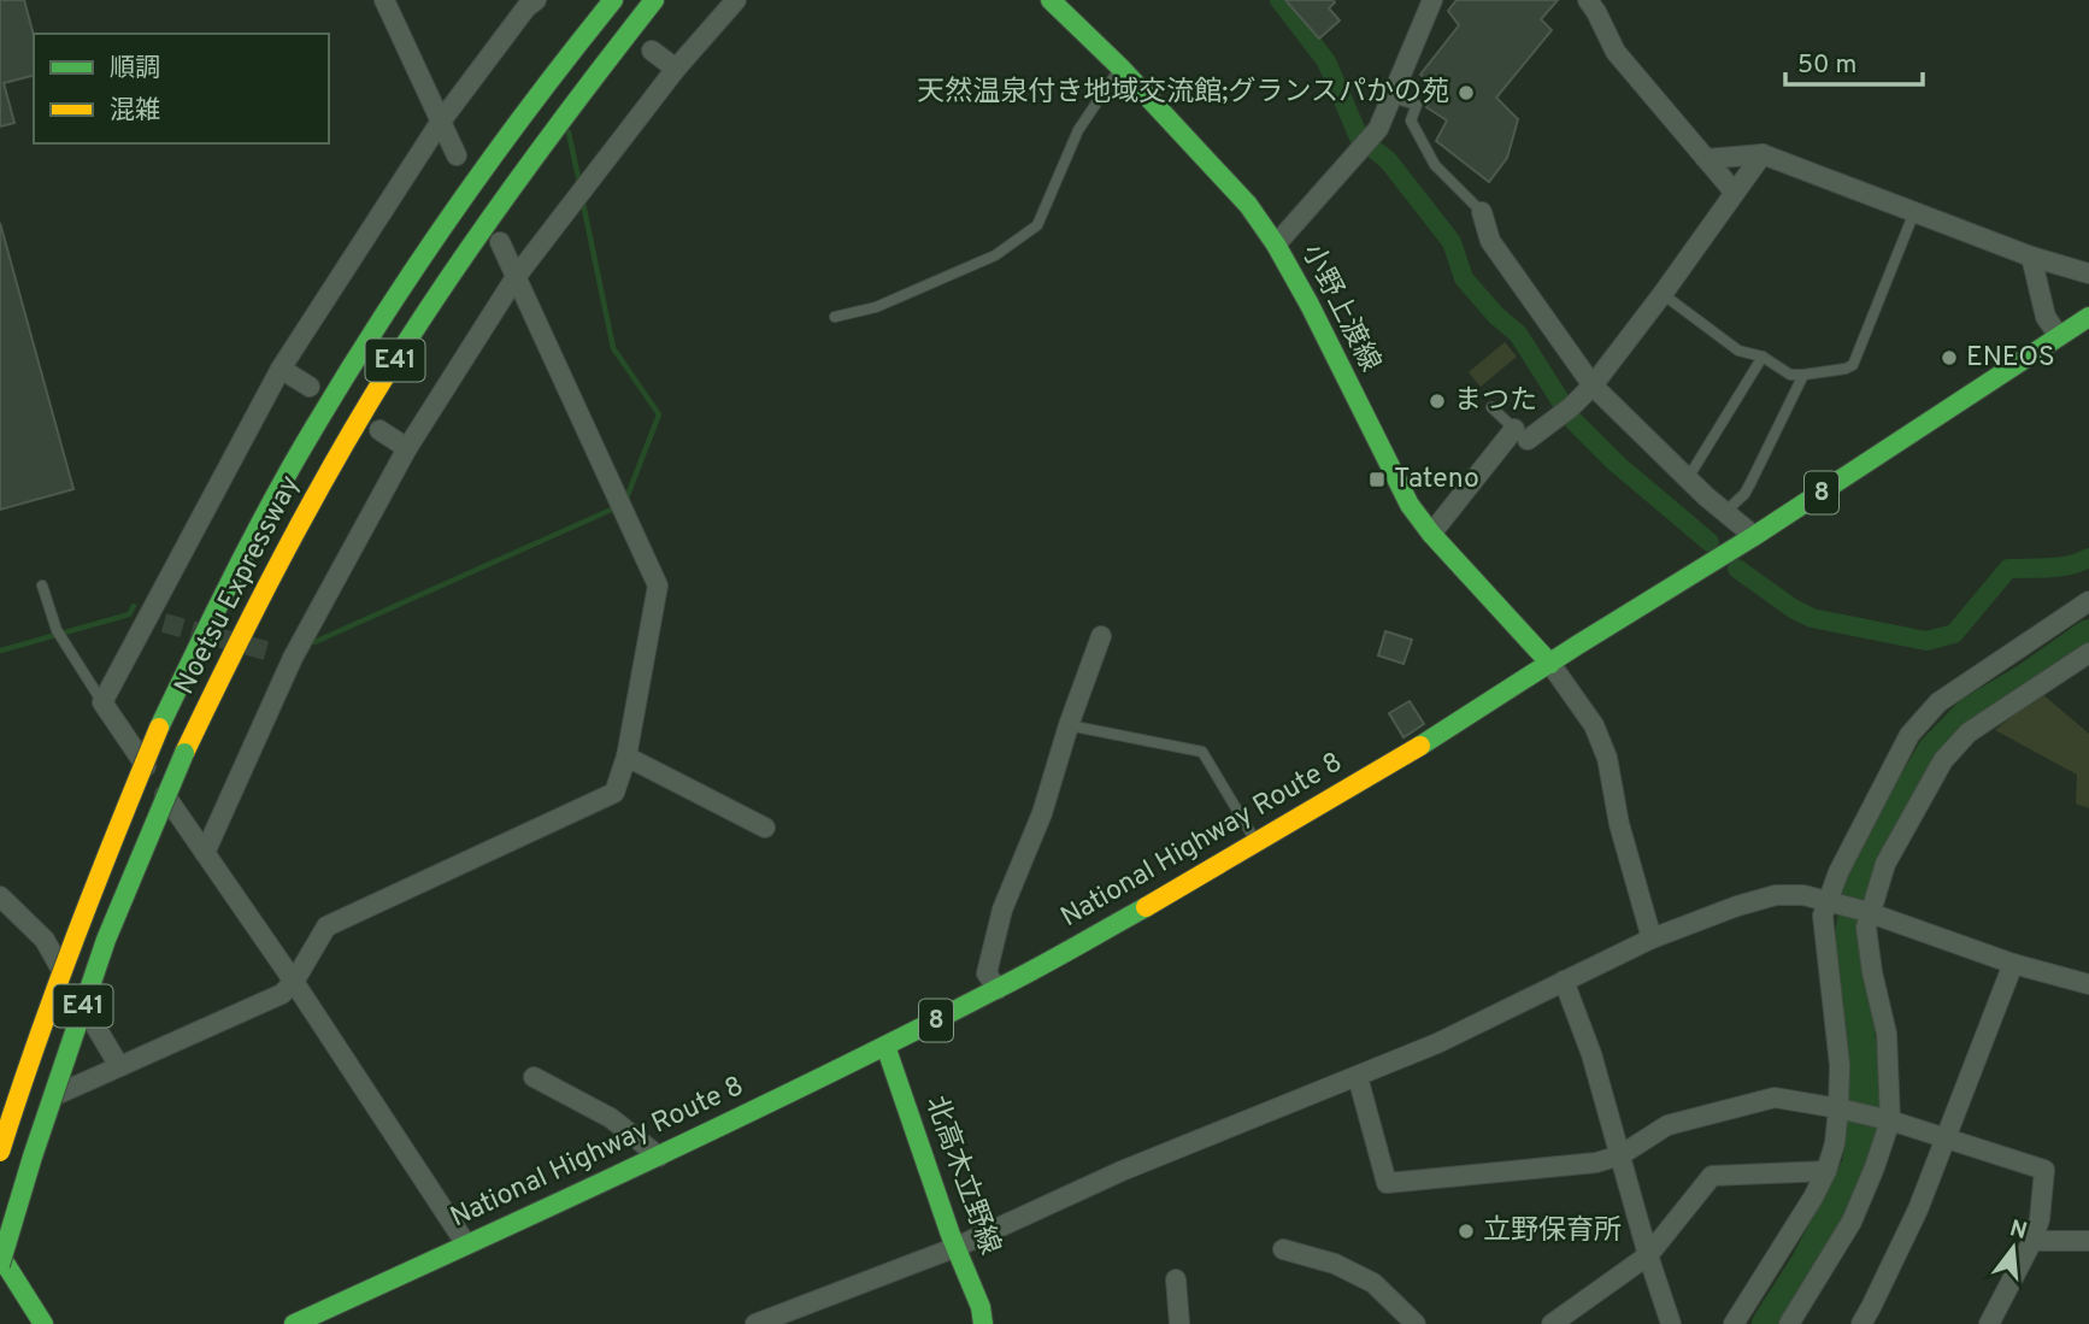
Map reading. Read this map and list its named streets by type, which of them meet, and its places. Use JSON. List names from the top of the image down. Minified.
{"streets":{"main road":["小野上渡線","E41","8","Noetsu Expressway","National Highway Route 8","北高木立野線"]},"crossings":[["小野上渡線","National Highway Route 8"],["National Highway Route 8","北高木立野線"]],"places":{"other":["天然温泉付き地域交流館;グランスパかの苑","ENEOS","まつた","立野保育所"],"transit":["Tateno"]},"legend":["順調","混雑"],"scale_bar":"50 m","north":"top"}
